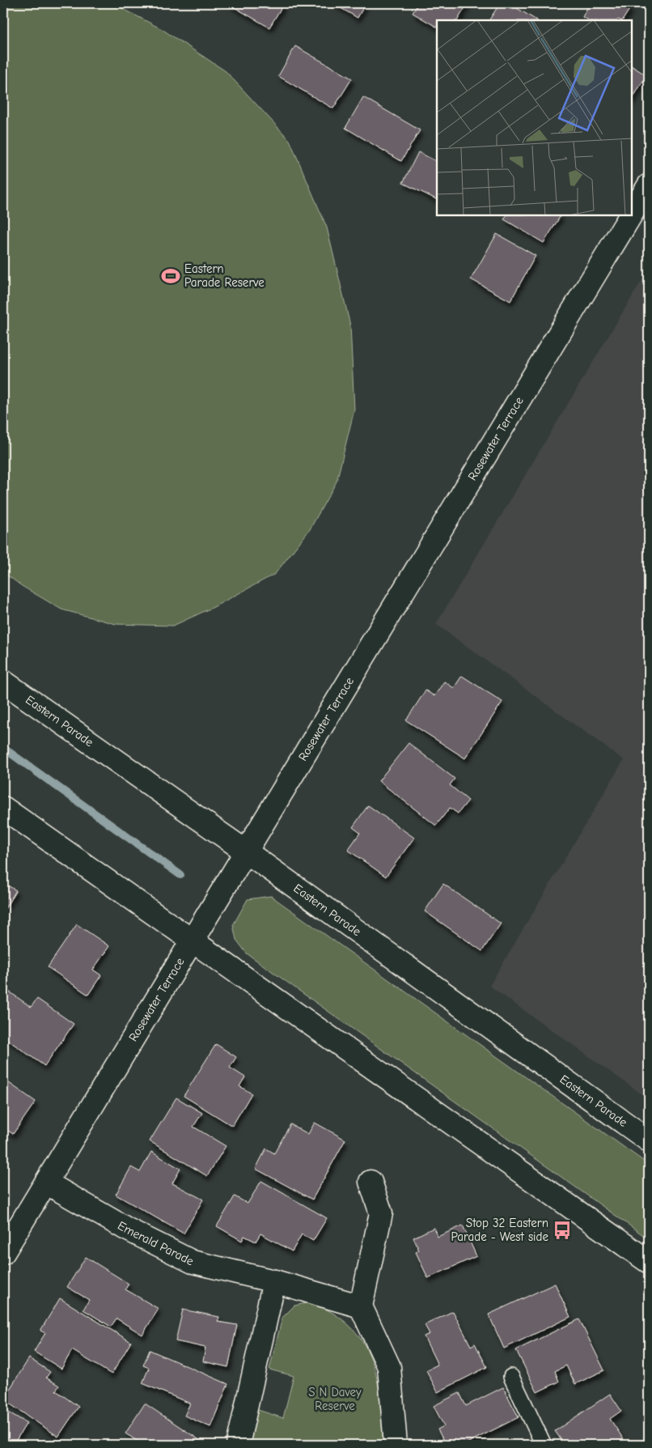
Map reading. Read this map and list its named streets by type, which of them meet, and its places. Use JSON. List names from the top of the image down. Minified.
{"streets":{"street":["Rosewater Terrace","Eastern Parade","Emerald Parade"]},"crossings":[["Rosewater Terrace","Eastern Parade"],["Rosewater Terrace","Emerald Parade"]],"parks":["S N Davey Reserve"],"places":{"sports":["Eastern Parade Reserve"],"bus stop":["Stop 32 Eastern Parade - West side"]}}
